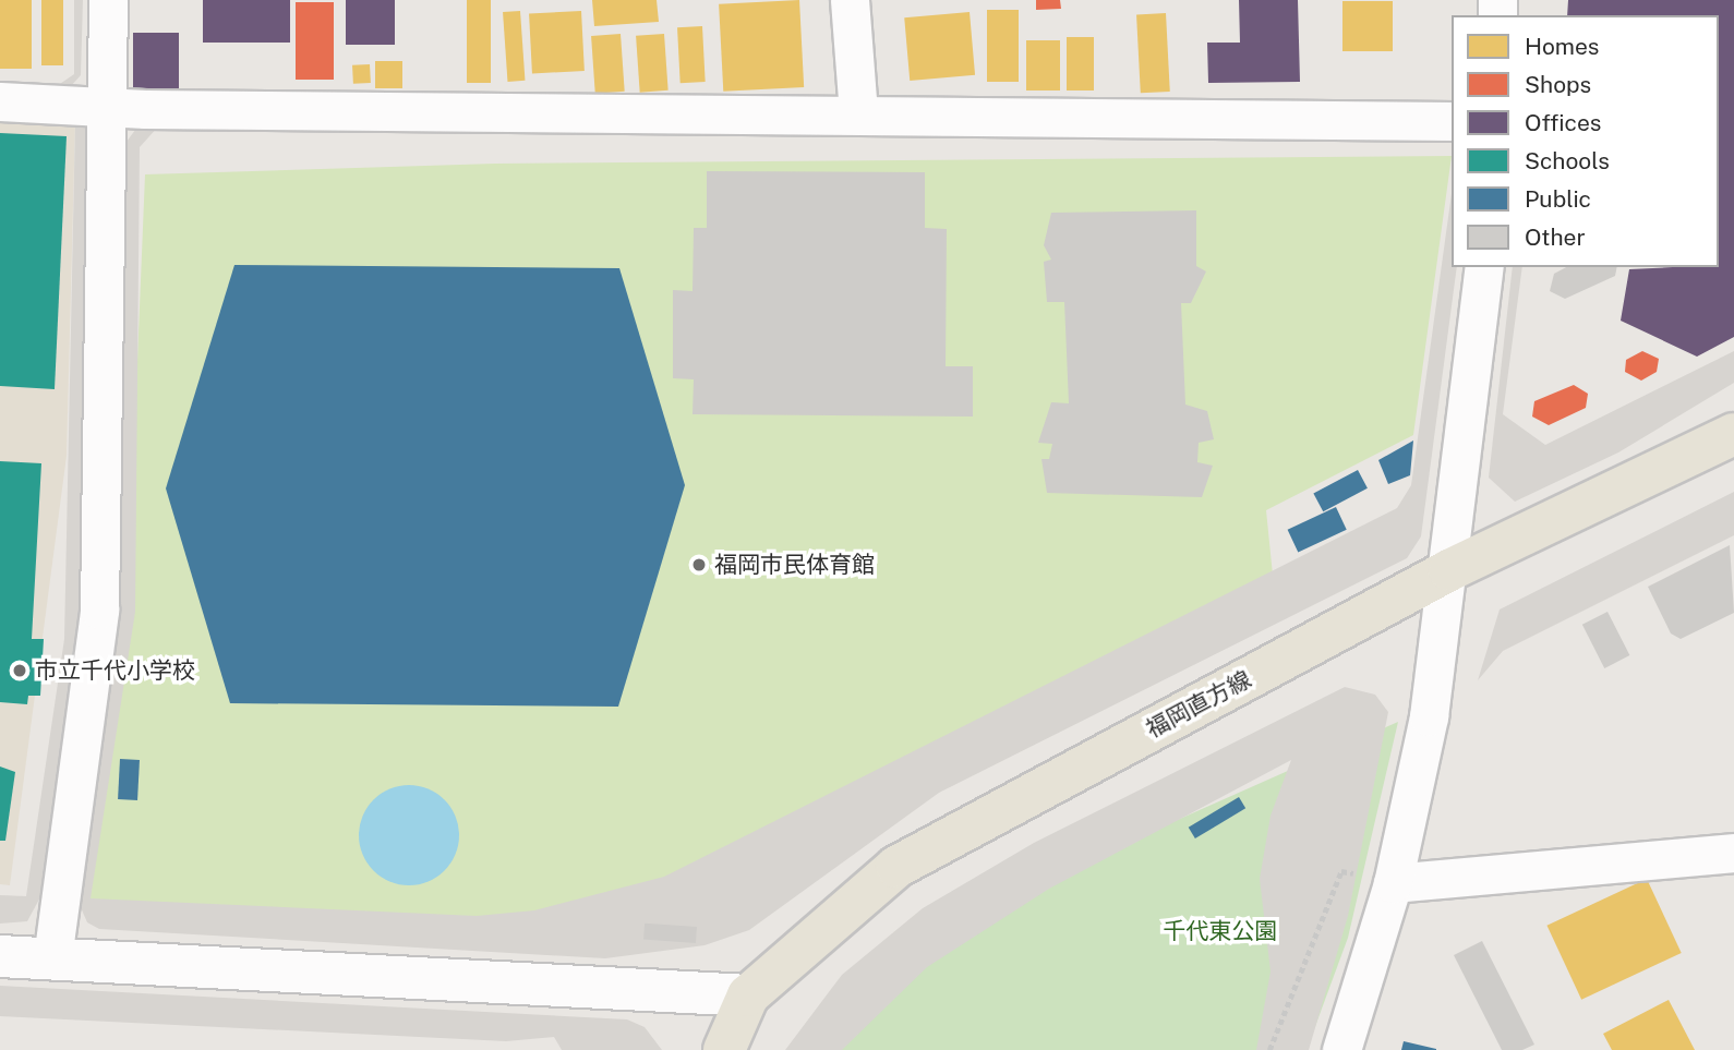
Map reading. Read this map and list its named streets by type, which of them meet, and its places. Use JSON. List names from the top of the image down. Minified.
{"streets":{"main road":["福岡直方線"]},"parks":["千代東公園"],"places":["福岡市民体育館","市立千代小学校"],"legend":["Homes","Shops","Offices","Schools","Public","Other"]}
